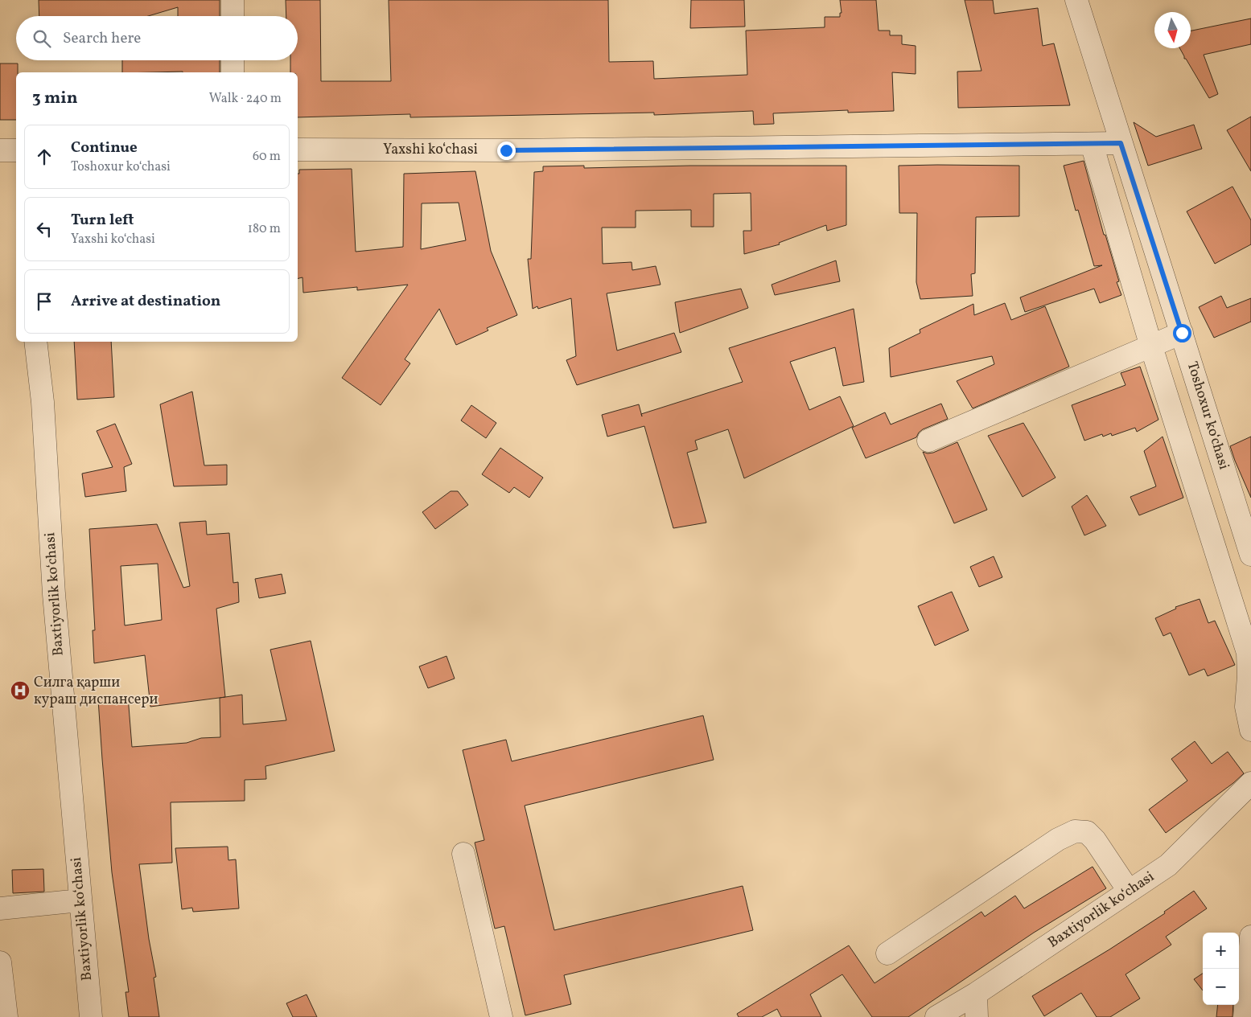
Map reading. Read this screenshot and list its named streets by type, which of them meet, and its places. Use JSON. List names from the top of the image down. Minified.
{"streets":{"street":["Yaxshi koʻchasi","Toshoxur koʻchasi","Baxtiyorlik koʻchasi"]},"crossings":[["Yaxshi koʻchasi","Toshoxur koʻchasi"]],"places":{"hospital":["Силга қарши кураш диспансери"]},"north":"bottom","page":{"search":"Search here","heading":["3 min","Walk · 240 m"],"list":[["Continue","Toshoxur koʻchasi","60 m"],["Turn left","Yaxshi koʻchasi","180 m"],"Arrive at destination"],"map_buttons":["+","−"]}}
